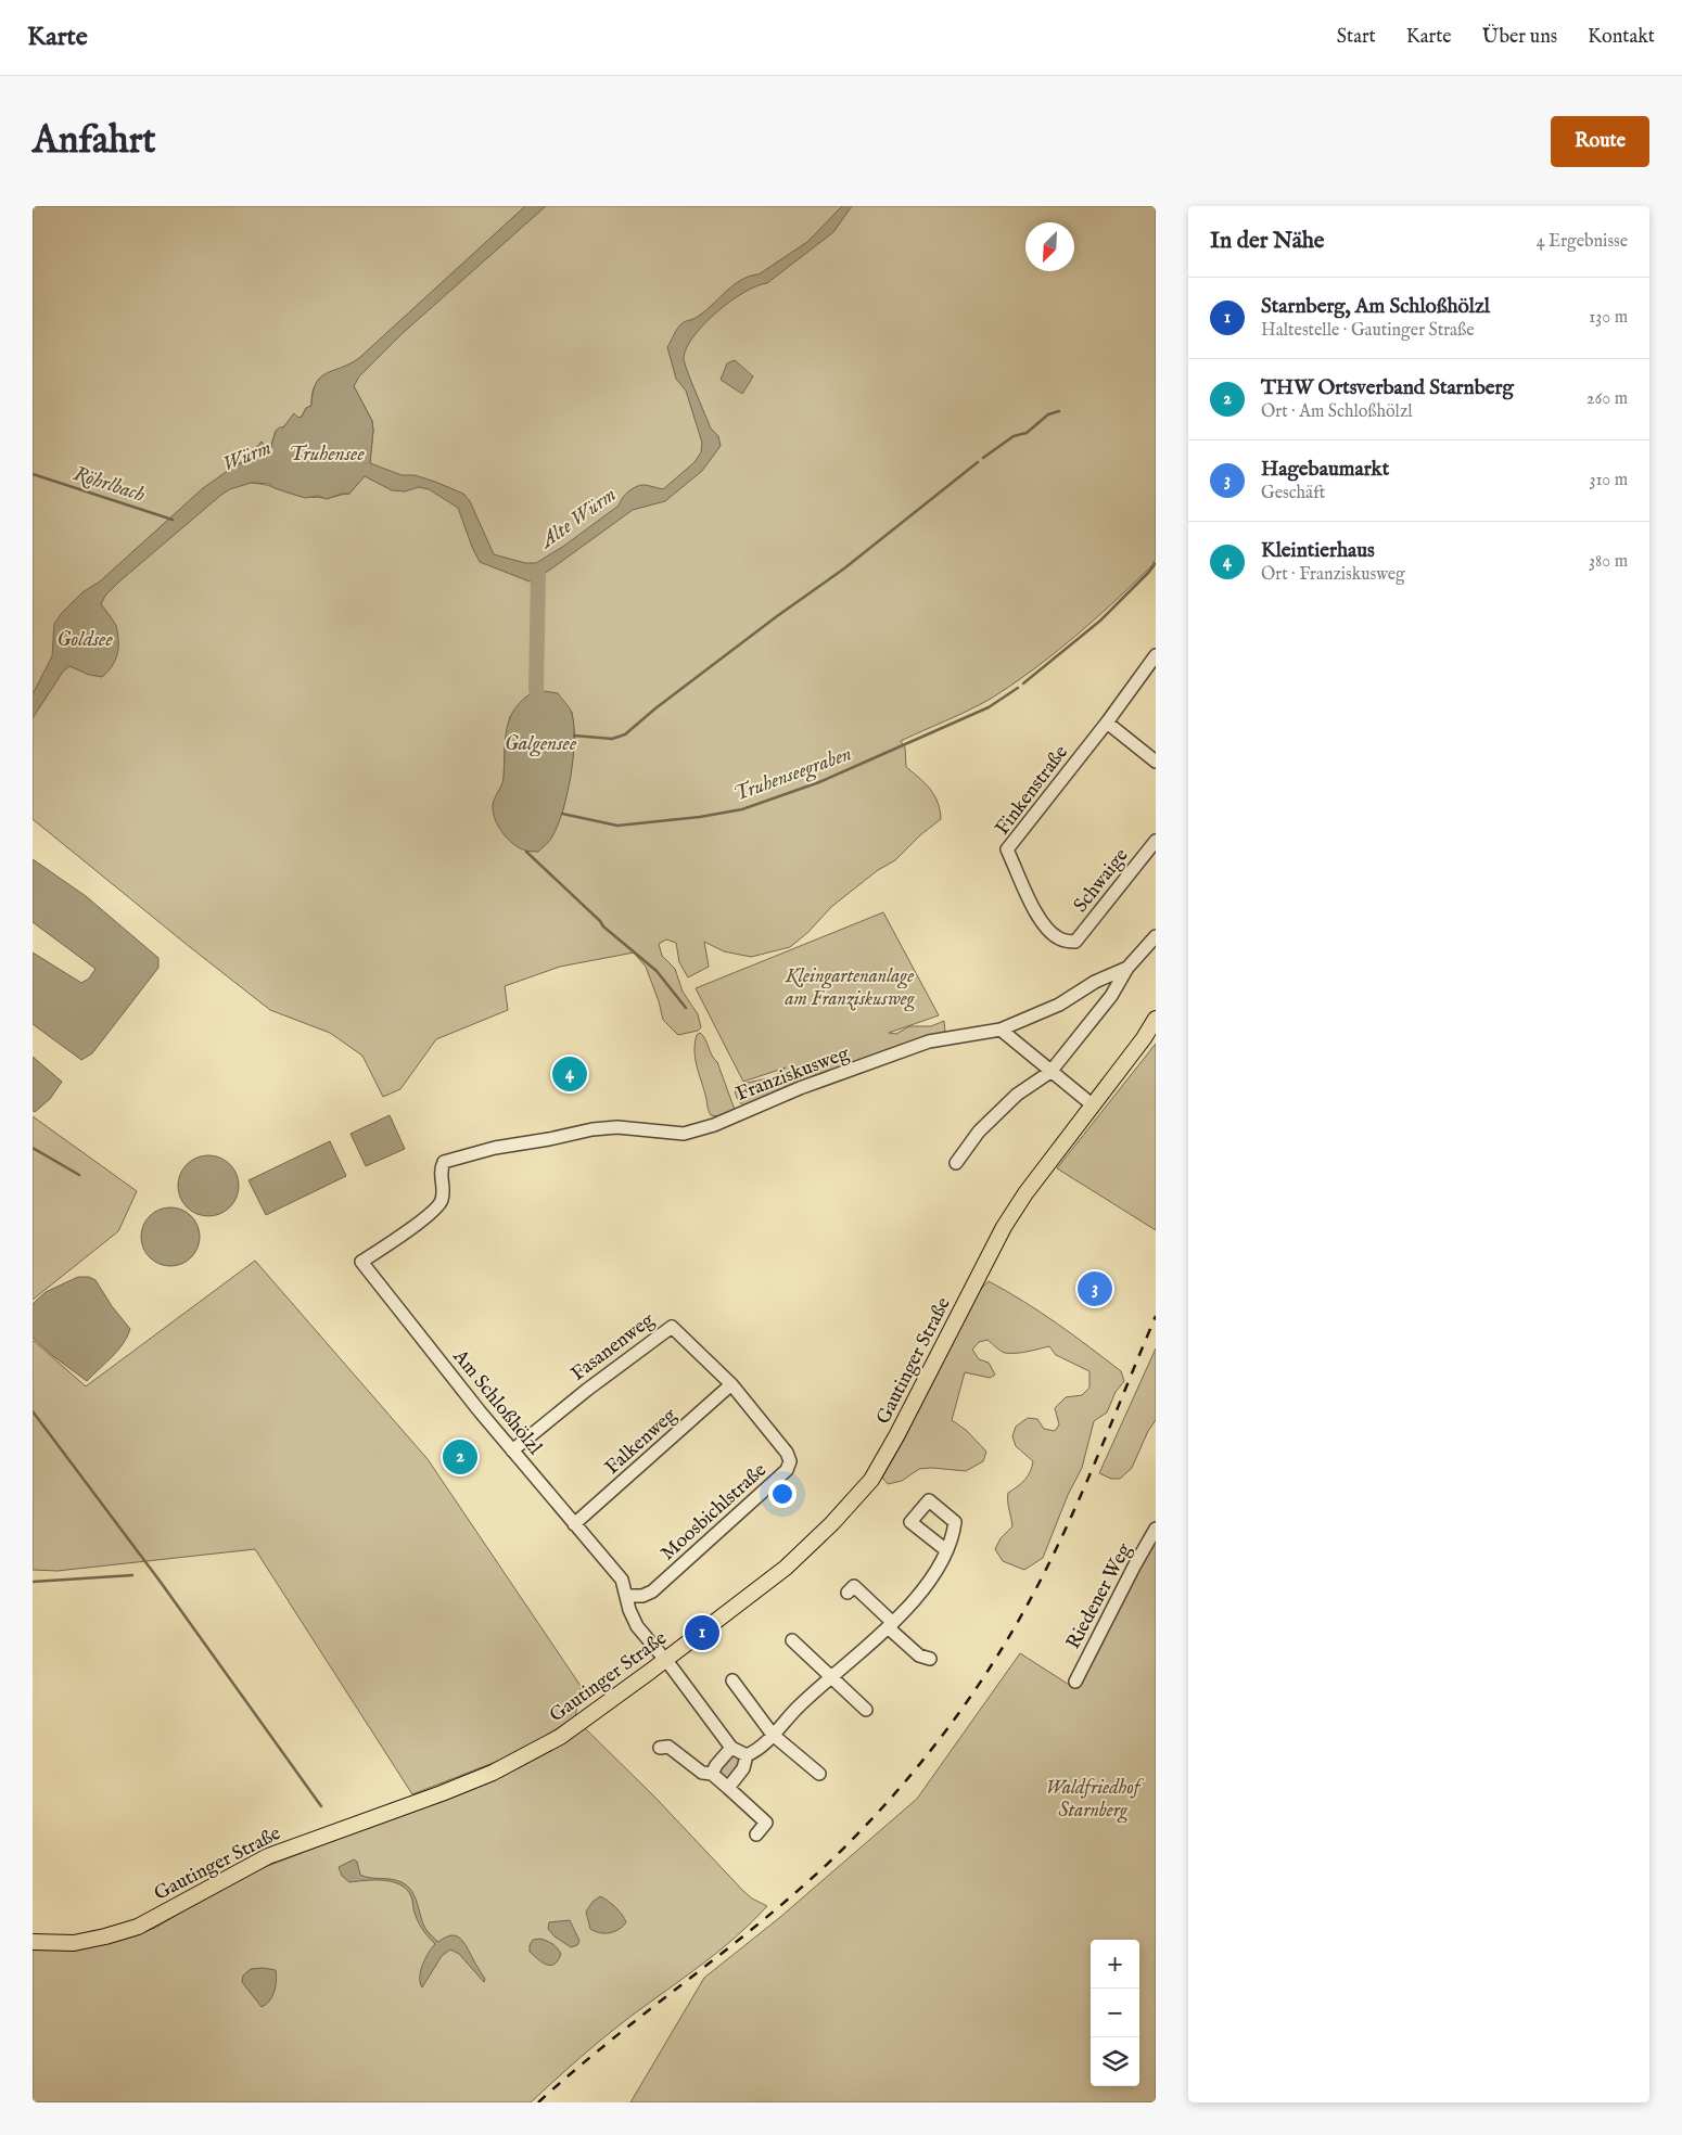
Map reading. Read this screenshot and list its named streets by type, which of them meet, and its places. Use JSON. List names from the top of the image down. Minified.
{"streets":{"main road":["Gautinger Straße"],"street":["Finkenstraße","Schwaige","Franziskusweg","Fasanenweg","Am Schloßhölzl","Falkenweg","Moosbichlstraße","Riedener Weg"]},"crossings":[["Finkenstraße","Schwaige"],["Franziskusweg","Am Schloßhölzl"],["Fasanenweg","Am Schloßhölzl"],["Fasanenweg","Falkenweg"],["Fasanenweg","Moosbichlstraße"],["Gautinger Straße","Am Schloßhölzl"],["Am Schloßhölzl","Falkenweg"],["Am Schloßhölzl","Moosbichlstraße"],["Falkenweg","Moosbichlstraße"]],"water":["Truhensee","Würm","Röhrlbach","Alte Würm","Goldsee","Galgensee","Truhenseegraben"],"parks":["Kleingartenanlage am Franziskusweg","Waldfriedhof Starnberg"],"north":"bottom left","page":{"header":"Karte","nav":["Start","Karte","Über uns","Kontakt"],"buttons":"Route","title":"Anfahrt","heading":["In der Nähe","4 Ergebnisse"],"list":[{"mark":"1","name":"Starnberg, Am Schloßhölzl","note":"Haltestelle · Gautinger Straße","value":"130 m"},{"mark":"2","name":"THW Ortsverband Starnberg","note":"Ort · Am Schloßhölzl","value":"260 m"},{"mark":"3","name":"Hagebaumarkt","note":"Geschäft","value":"310 m"},{"mark":"4","name":"Kleintierhaus","note":"Ort · Franziskusweg","value":"380 m"}],"pins":["4","3","2","1"],"map_buttons":["+","−"]}}
